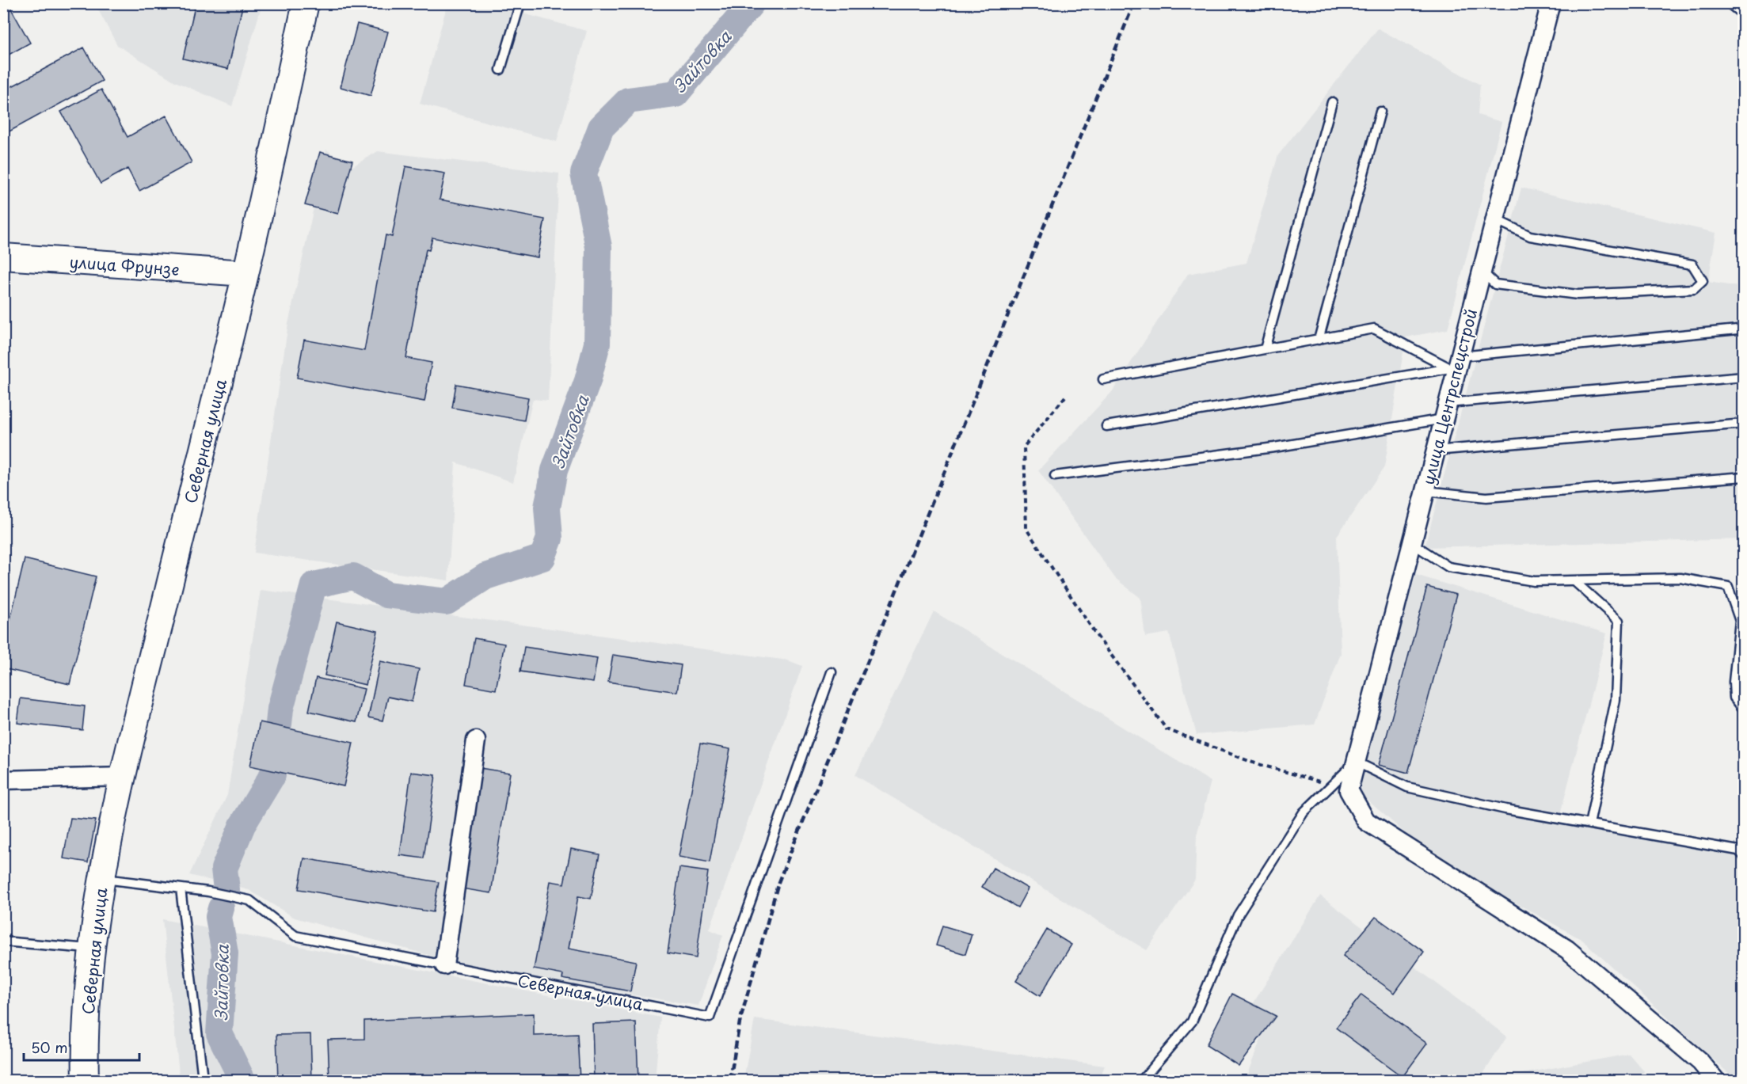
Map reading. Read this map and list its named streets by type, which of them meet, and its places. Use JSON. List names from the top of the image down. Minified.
{"streets":{"main road":["улица Фрунзе","Северная улица"],"street":["улица Центрспецстрой"]},"crossings":[["улица Фрунзе","Северная улица"]],"water":["Зайтовка"],"scale_bar":"50 m"}
